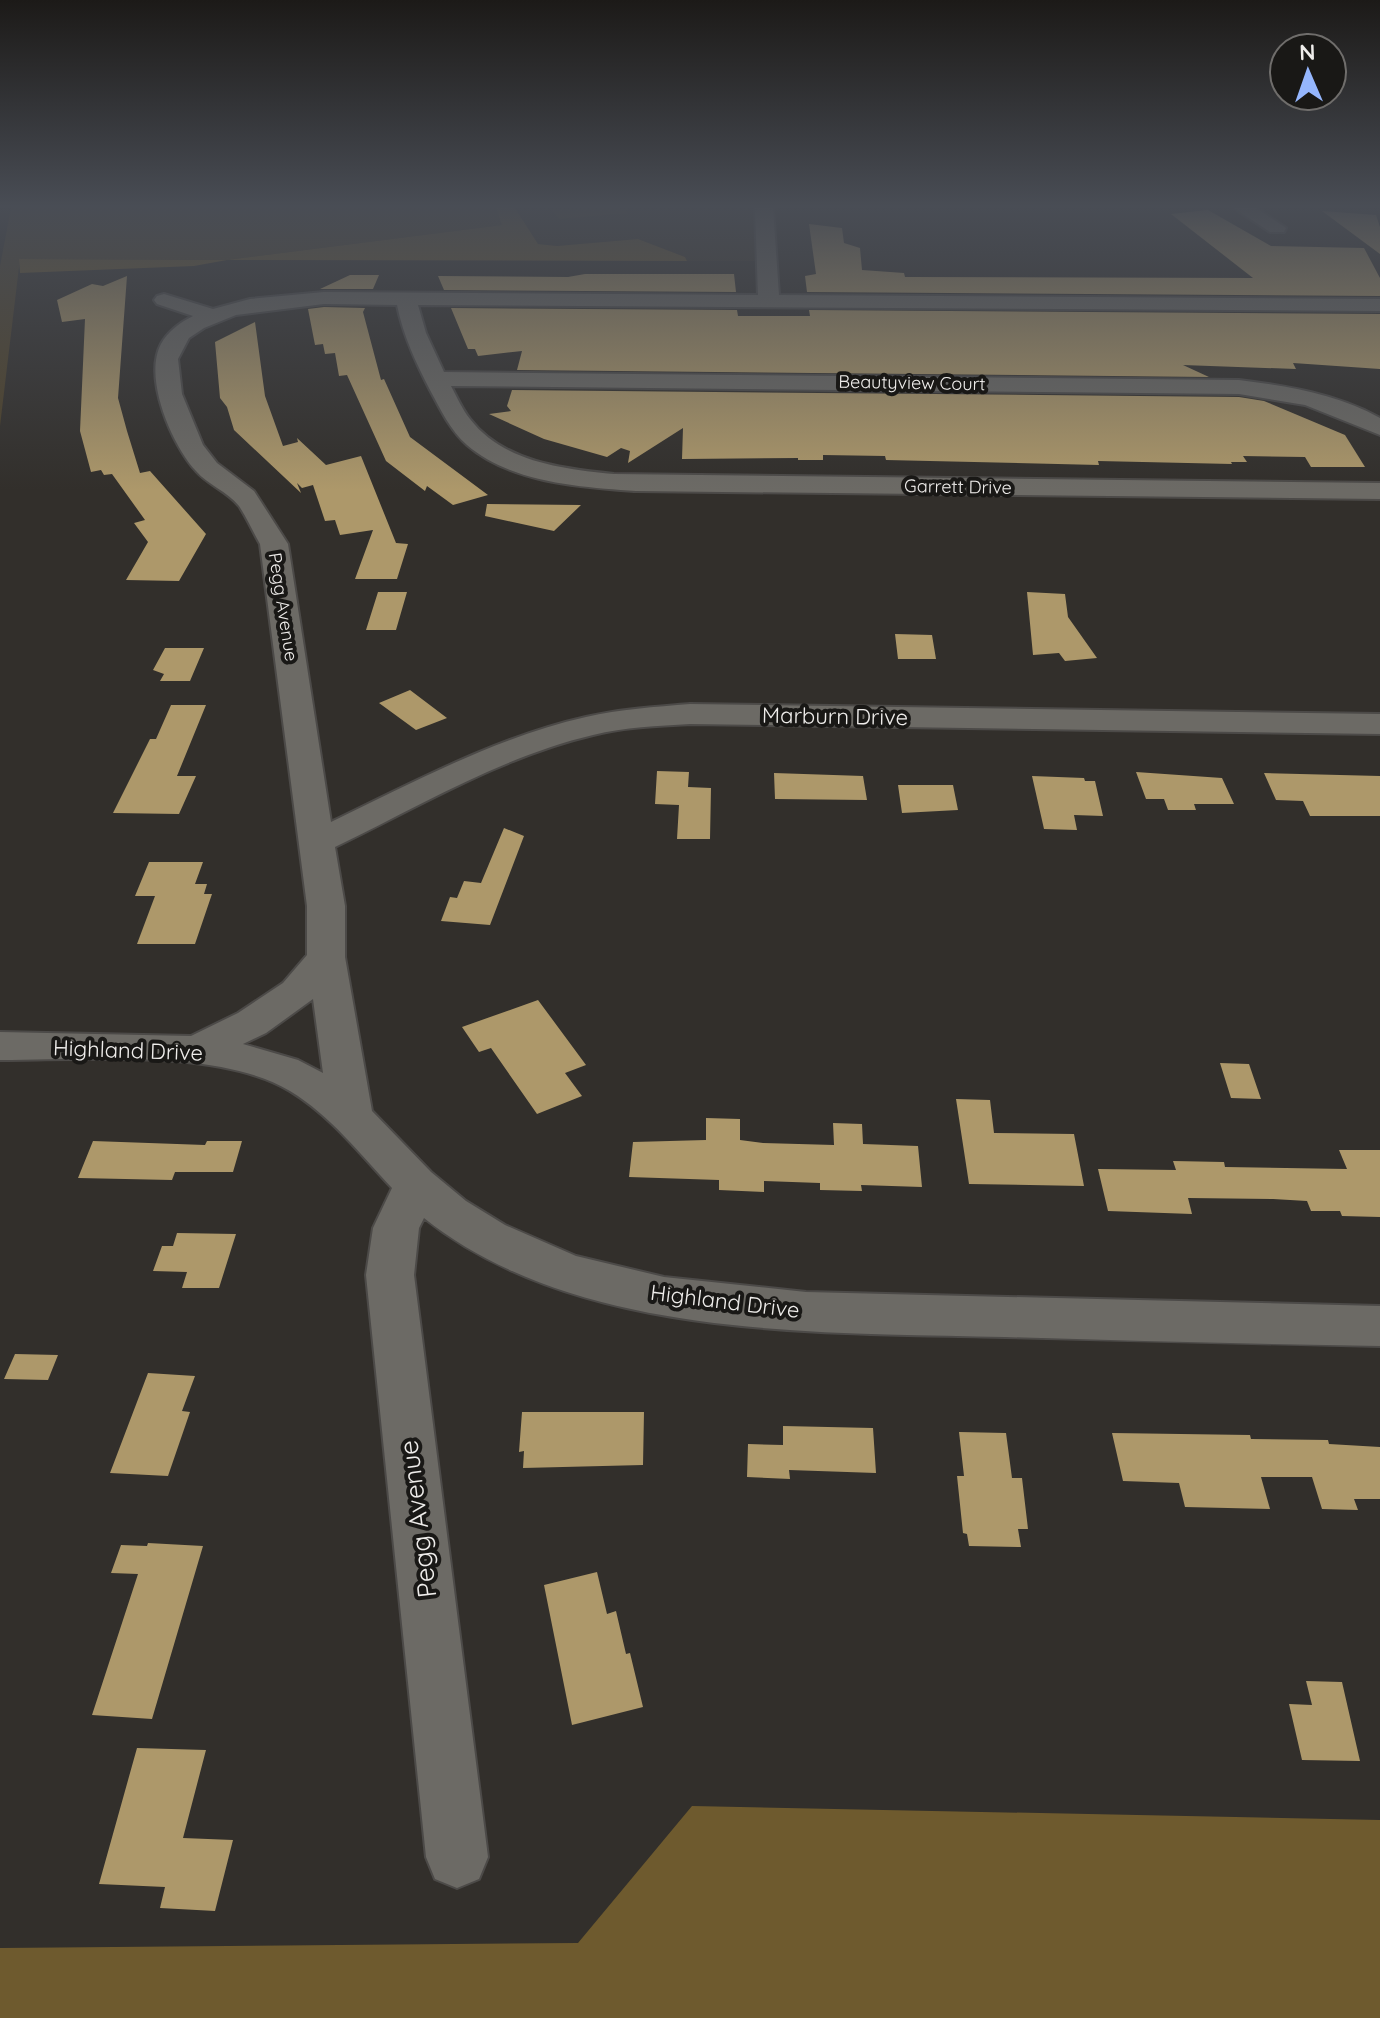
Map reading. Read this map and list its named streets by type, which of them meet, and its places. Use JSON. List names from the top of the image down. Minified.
{"streets":{"street":["Beautyview Court","Garrett Drive","Pegg Avenue","Marburn Drive","Highland Drive"]},"crossings":[["Beautyview Court","Garrett Drive"],["Pegg Avenue","Marburn Drive"],["Pegg Avenue","Highland Drive"]],"north":"top"}
